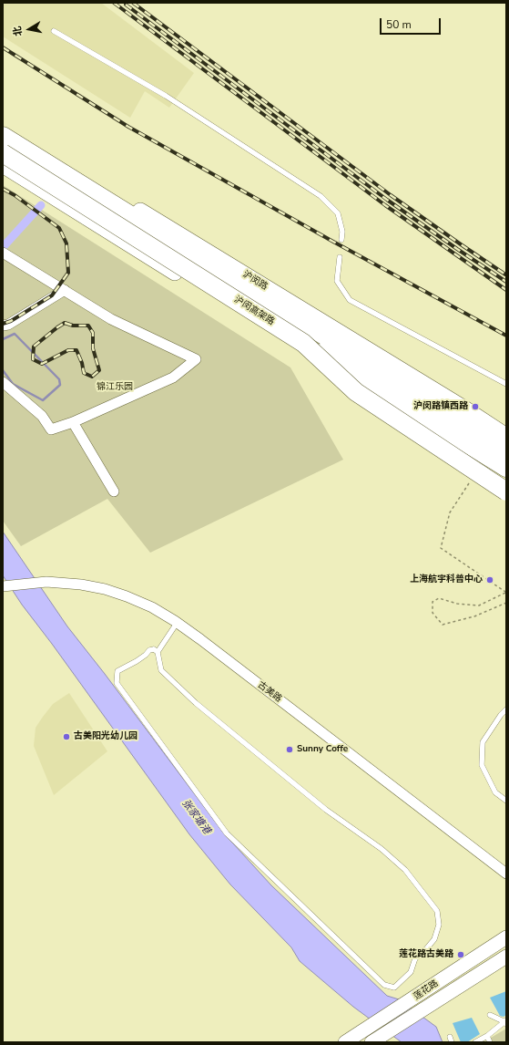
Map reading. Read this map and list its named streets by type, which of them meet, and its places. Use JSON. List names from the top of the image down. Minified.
{"streets":{"highway":["沪闵高架路"],"main road":["沪闵路","莲花路"],"street":["古美路"]},"water":["张家塘港"],"parks":["锦江乐园"],"places":["沪闵路镇西路","上海航宇科普中心","古美阳光幼儿园","Sunny Coffe","莲花路古美路"],"scale_bar":"50 m","north":"left"}
